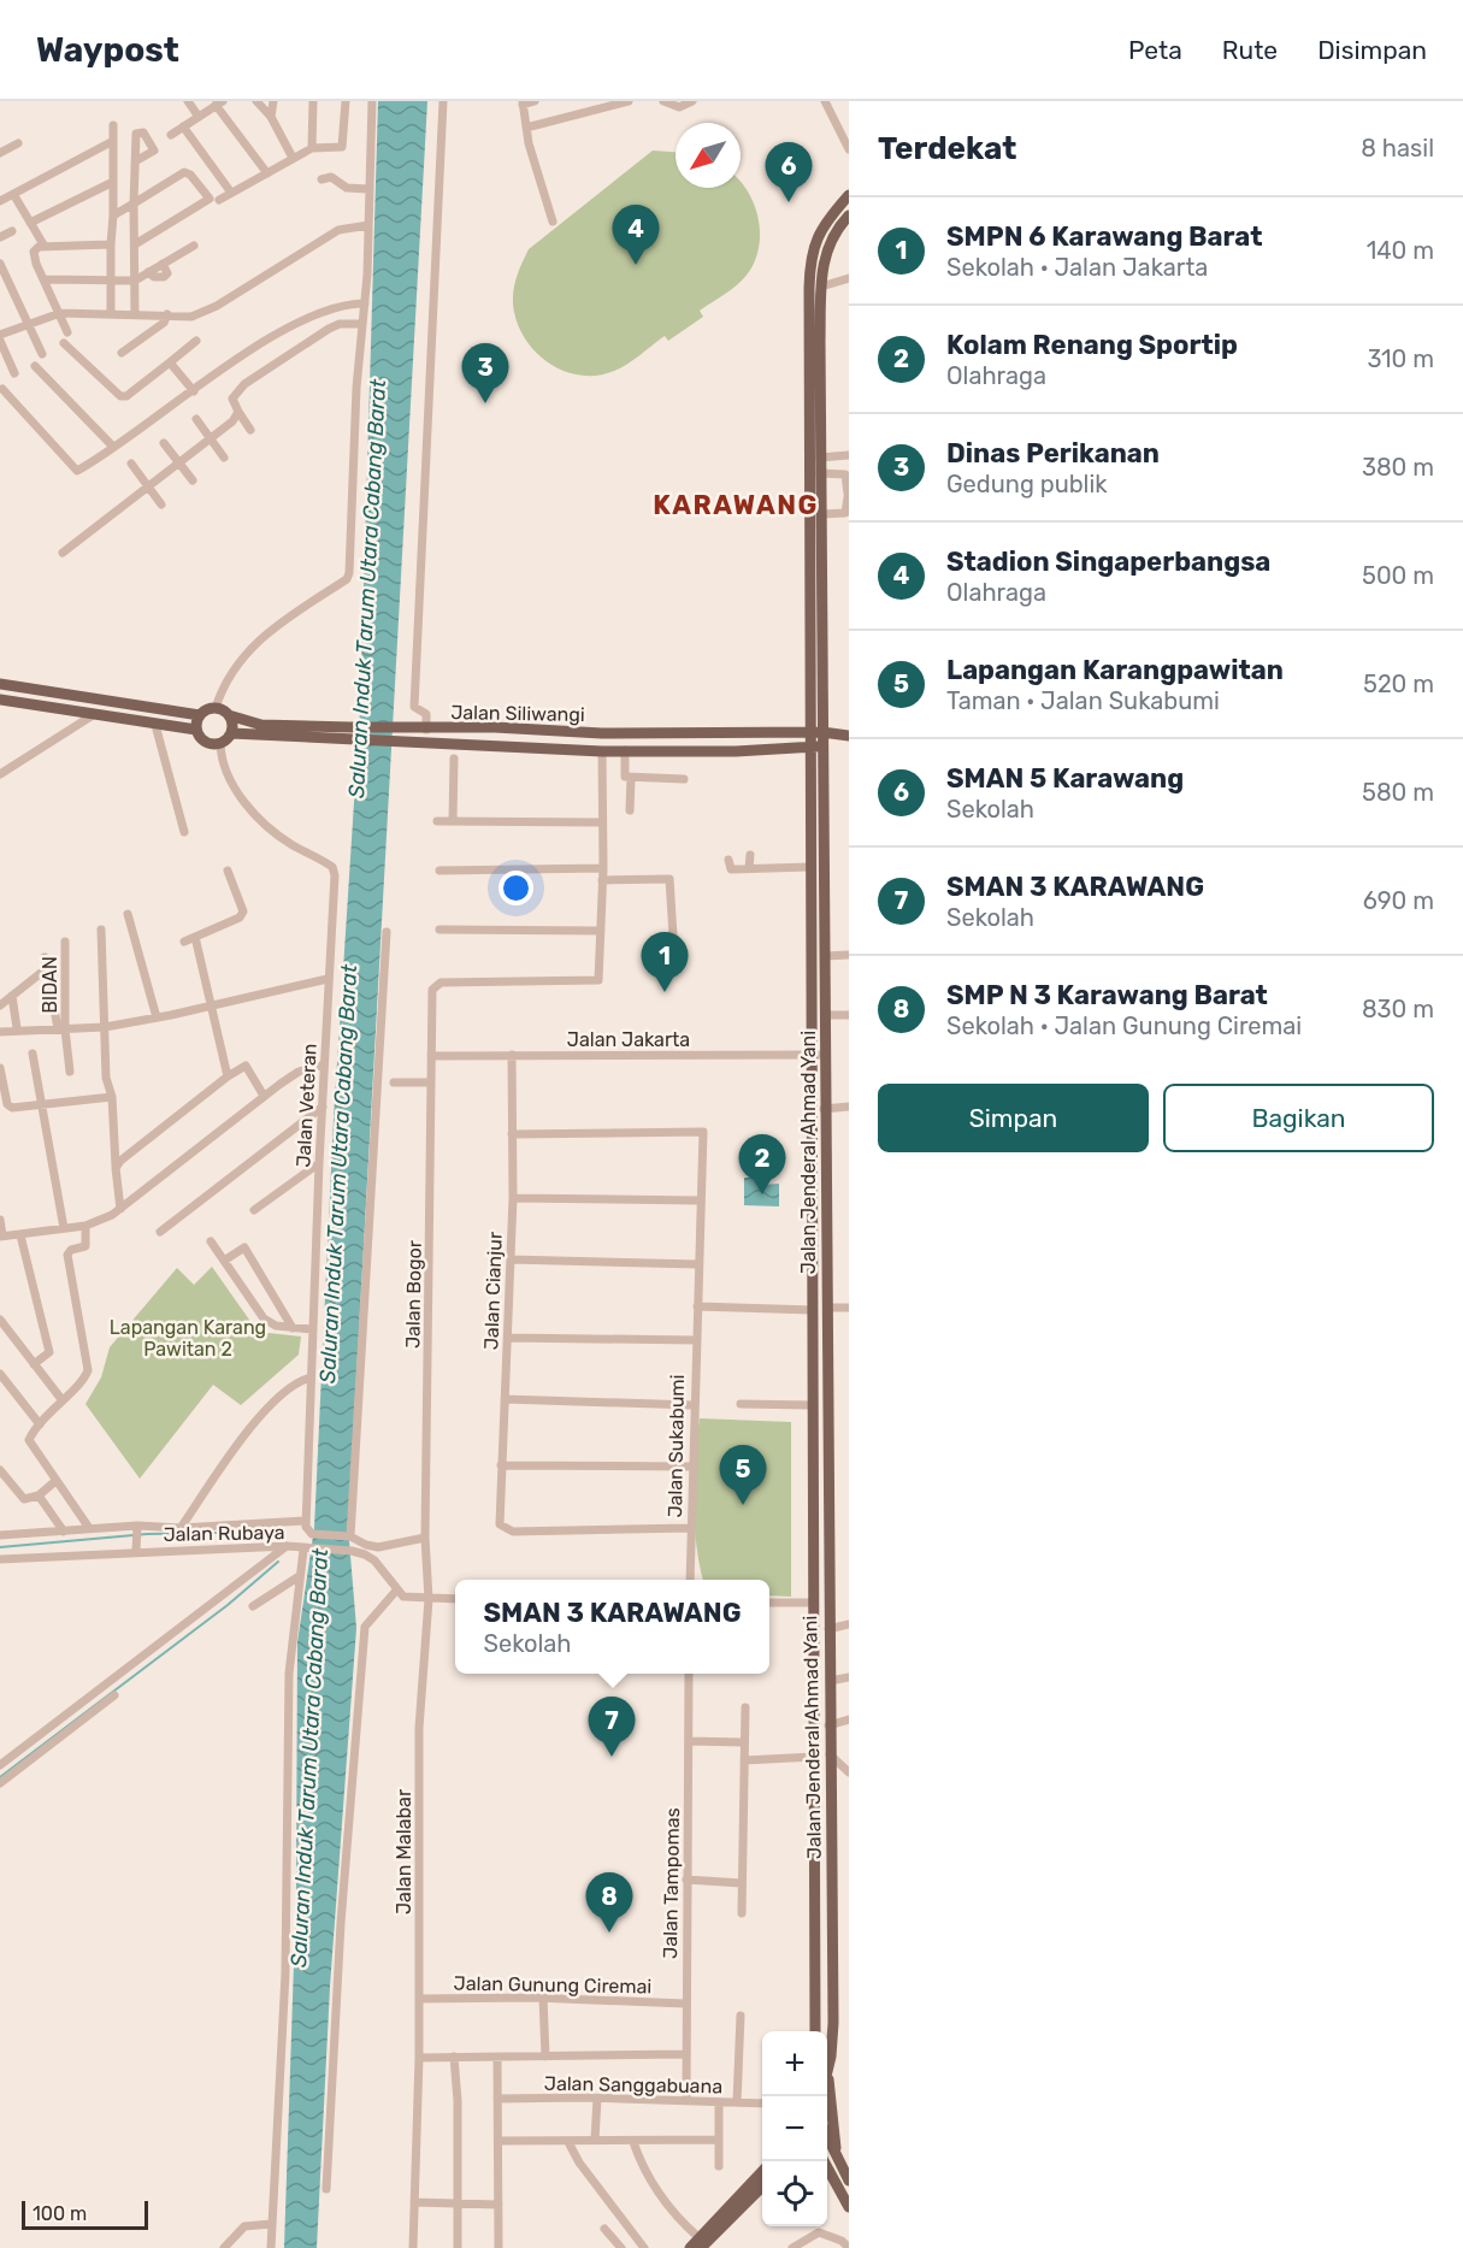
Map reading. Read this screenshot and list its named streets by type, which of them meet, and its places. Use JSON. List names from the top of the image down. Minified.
{"streets":{"main road":["Jalan Siliwangi","Jalan Jenderal Ahmad Yani"],"street":["BIDAN","Jalan Jakarta","Jalan Veteran","Jalan Cianjur","Jalan Bogor","Jalan Sukabumi","Jalan Rubaya","Jalan Malabar","Jalan Tampomas","Jalan Gunung Ciremai","Jalan Sanggabuana"]},"crossings":[["Jalan Siliwangi","Jalan Veteran"],["Jalan Siliwangi","Jalan Jenderal Ahmad Yani"],["Jalan Jakarta","Jalan Jenderal Ahmad Yani"],["Jalan Jakarta","Jalan Cianjur"],["Jalan Jakarta","Jalan Bogor"],["Jalan Veteran","Jalan Rubaya"],["Jalan Cianjur","Jalan Sukabumi"],["Jalan Bogor","Jalan Rubaya"],["Jalan Bogor","Jalan Malabar"],["Jalan Malabar","Jalan Gunung Ciremai"],["Jalan Tampomas","Jalan Gunung Ciremai"],["Jalan Tampomas","Jalan Sanggabuana"]],"districts":["KARAWANG"],"water":["Saluran Induk Tarum Utara Cabang Barat"],"parks":["Lapangan Karang Pawitan 2"],"scale_bar":"100 m","north":"bottom left","page":{"header":"Waypost","nav":["Peta","Rute","Disimpan"],"heading":["Terdekat","8 hasil"],"pins":["6","4","3","1","2","5","7","8"],"list":[{"mark":"1","name":"SMPN 6 Karawang Barat","note":"Sekolah · Jalan Jakarta","value":"140 m"},{"mark":"2","name":"Kolam Renang Sportip","note":"Olahraga","value":"310 m"},{"mark":"3","name":"Dinas Perikanan","note":"Gedung publik","value":"380 m"},{"mark":"4","name":"Stadion Singaperbangsa","note":"Olahraga","value":"500 m"},{"mark":"5","name":"Lapangan Karangpawitan","note":"Taman · Jalan Sukabumi","value":"520 m"},{"mark":"6","name":"SMAN 5 Karawang","note":"Sekolah","value":"580 m"},{"mark":"7","name":"SMAN 3 KARAWANG","note":"Sekolah","value":"690 m"},{"mark":"8","name":"SMP N 3 Karawang Barat","note":"Sekolah · Jalan Gunung Ciremai","value":"830 m"}],"buttons":["Simpan","Bagikan"],"popup":["SMAN 3 KARAWANG","Sekolah"],"map_buttons":["+","−"],"scale":"100 m"}}
